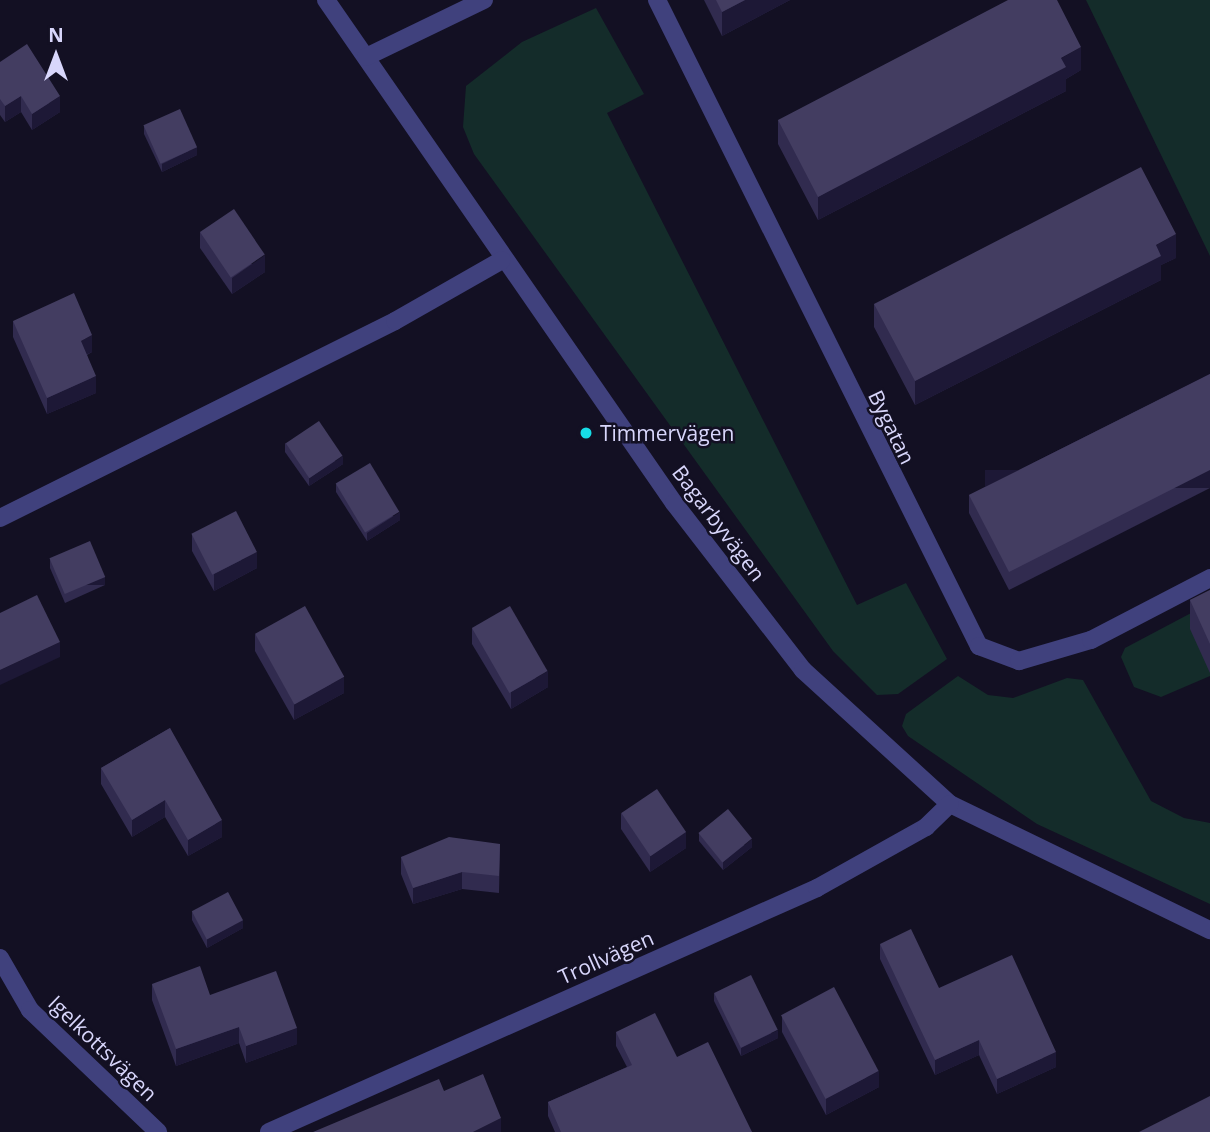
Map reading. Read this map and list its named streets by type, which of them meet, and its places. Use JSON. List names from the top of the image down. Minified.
{"streets":{"street":["Bygatan","Bagarbyvägen","Trollvägen","Igelkottsvägen"]},"crossings":[["Bagarbyvägen","Trollvägen"]],"places":["Timmervägen"],"north":"top"}
